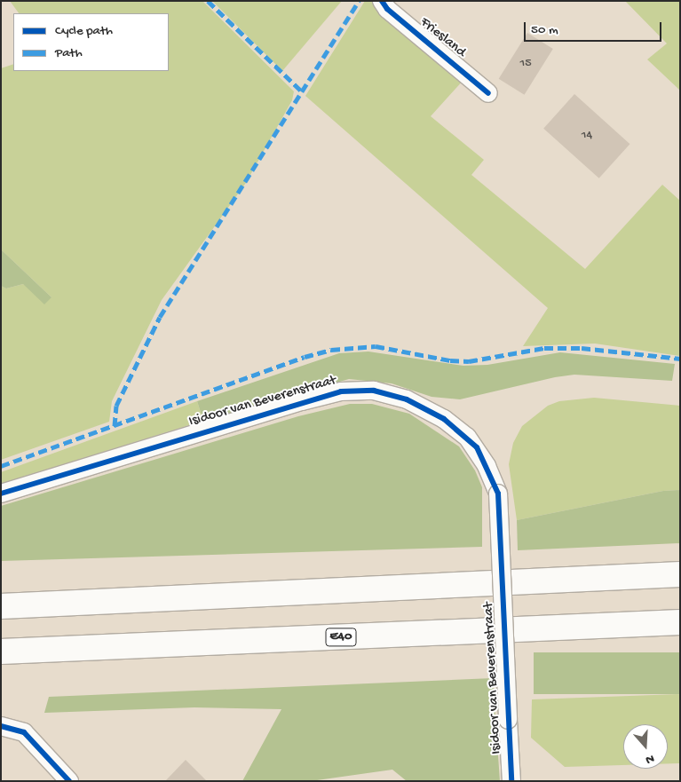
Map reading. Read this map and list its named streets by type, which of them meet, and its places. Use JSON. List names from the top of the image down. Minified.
{"streets":{"highway":["E40"],"street":["Friesland","Isidoor van Beverenstraat"]},"house_numbers":["15","14"],"legend":["Cycle path","Path"],"scale_bar":"50 m","north":"bottom"}
